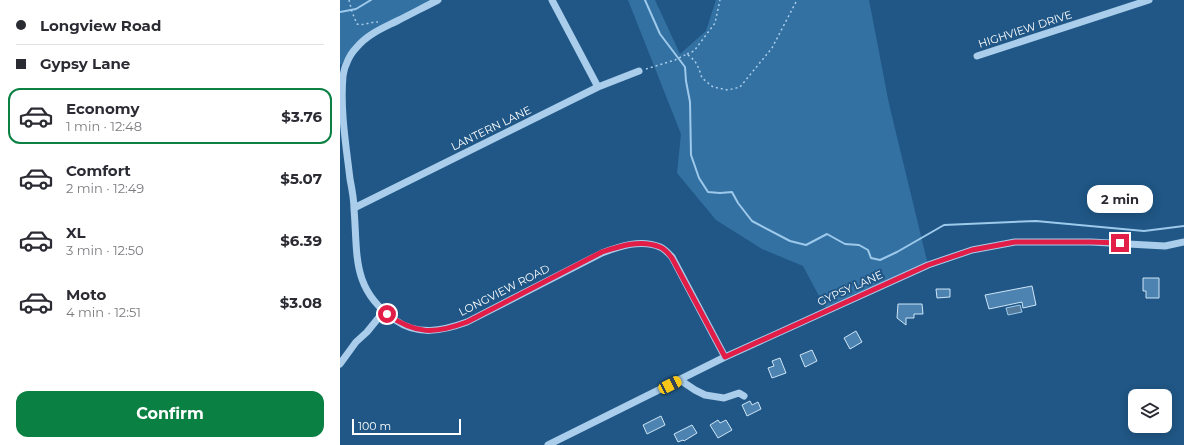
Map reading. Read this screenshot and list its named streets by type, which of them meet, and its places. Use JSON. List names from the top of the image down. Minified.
{"streets":{"street":["HIGHVIEW DRIVE","LANTERN LANE","GYPSY LANE","LONGVIEW ROAD"]},"crossings":[["LANTERN LANE","LONGVIEW ROAD"],["GYPSY LANE","LONGVIEW ROAD"]],"scale_bar":"100 m","page":{"banner":["Longview Road","Gypsy Lane"],"list":[{"name":"Economy","note":"1 min · 12:48","value":"$3.76"},{"name":"Comfort","note":"2 min · 12:49","value":"$5.07"},{"name":"XL","note":"3 min · 12:50","value":"$6.39"},{"name":"Moto","note":"4 min · 12:51","value":"$3.08"}],"bubble":"2 min","buttons":"Confirm","scale":"100 m"}}
